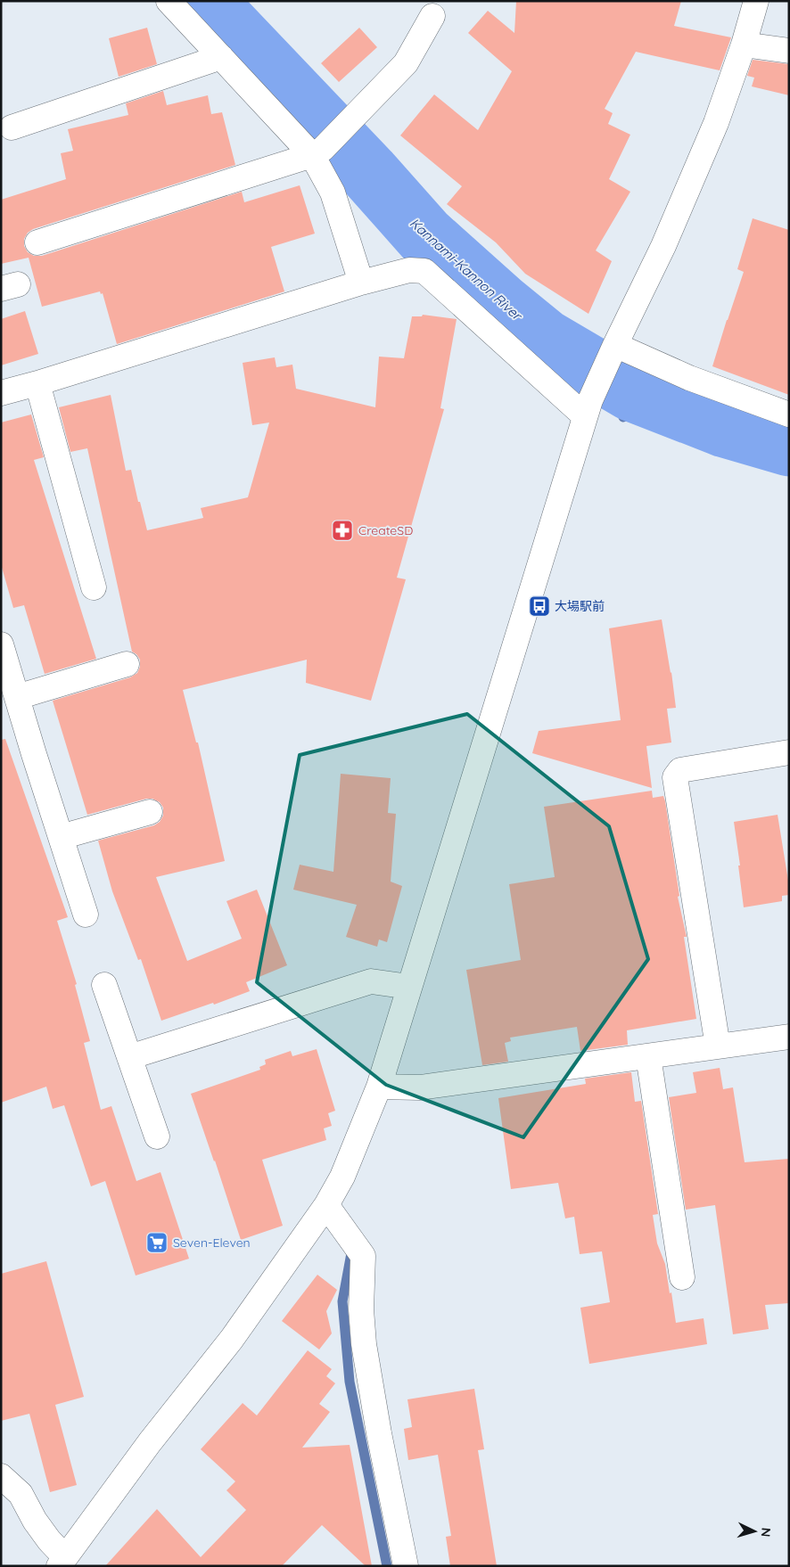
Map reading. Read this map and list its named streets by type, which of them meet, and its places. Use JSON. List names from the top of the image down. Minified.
{"water":["Kannami-Kannon River"],"places":{"pharmacy":["CreateSD"],"bus stop":["大場駅前"],"supermarket":["Seven-Eleven"]},"north":"right"}
